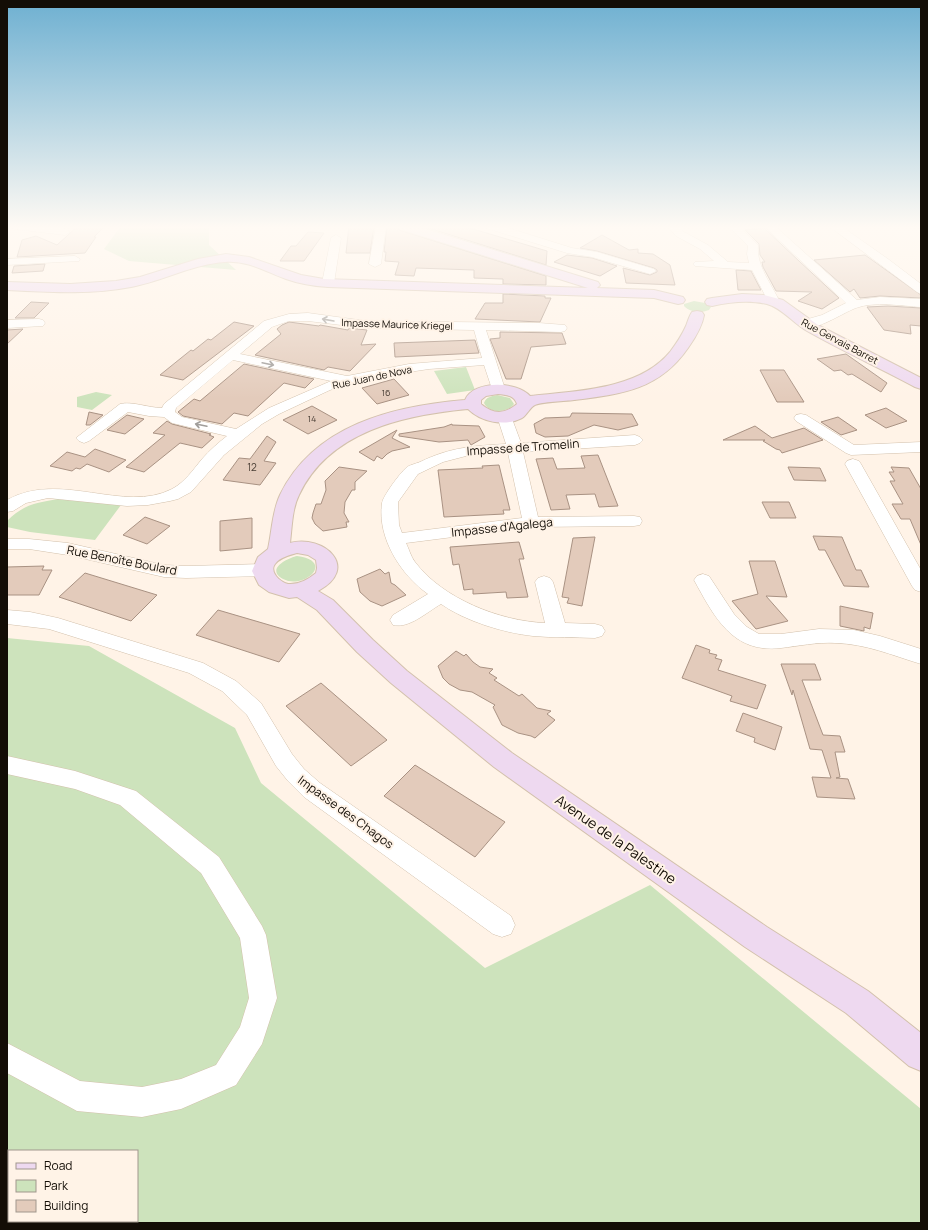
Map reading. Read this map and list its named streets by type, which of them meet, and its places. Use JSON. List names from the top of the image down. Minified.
{"streets":{"main road":["Rue Gervais Barret","Avenue de la Palestine"],"street":["Impasse Maurice Kriegel","Rue Juan de Nova","Impasse de Tromelin","Impasse d'Agalega","Rue Benoîte Boulard","Impasse des Chagos"]},"crossings":[["Impasse de Tromelin","Impasse d'Agalega"],["Rue Benoîte Boulard","Avenue de la Palestine"]],"house_numbers":["16","14","12"],"legend":["Road","Park","Building"]}
